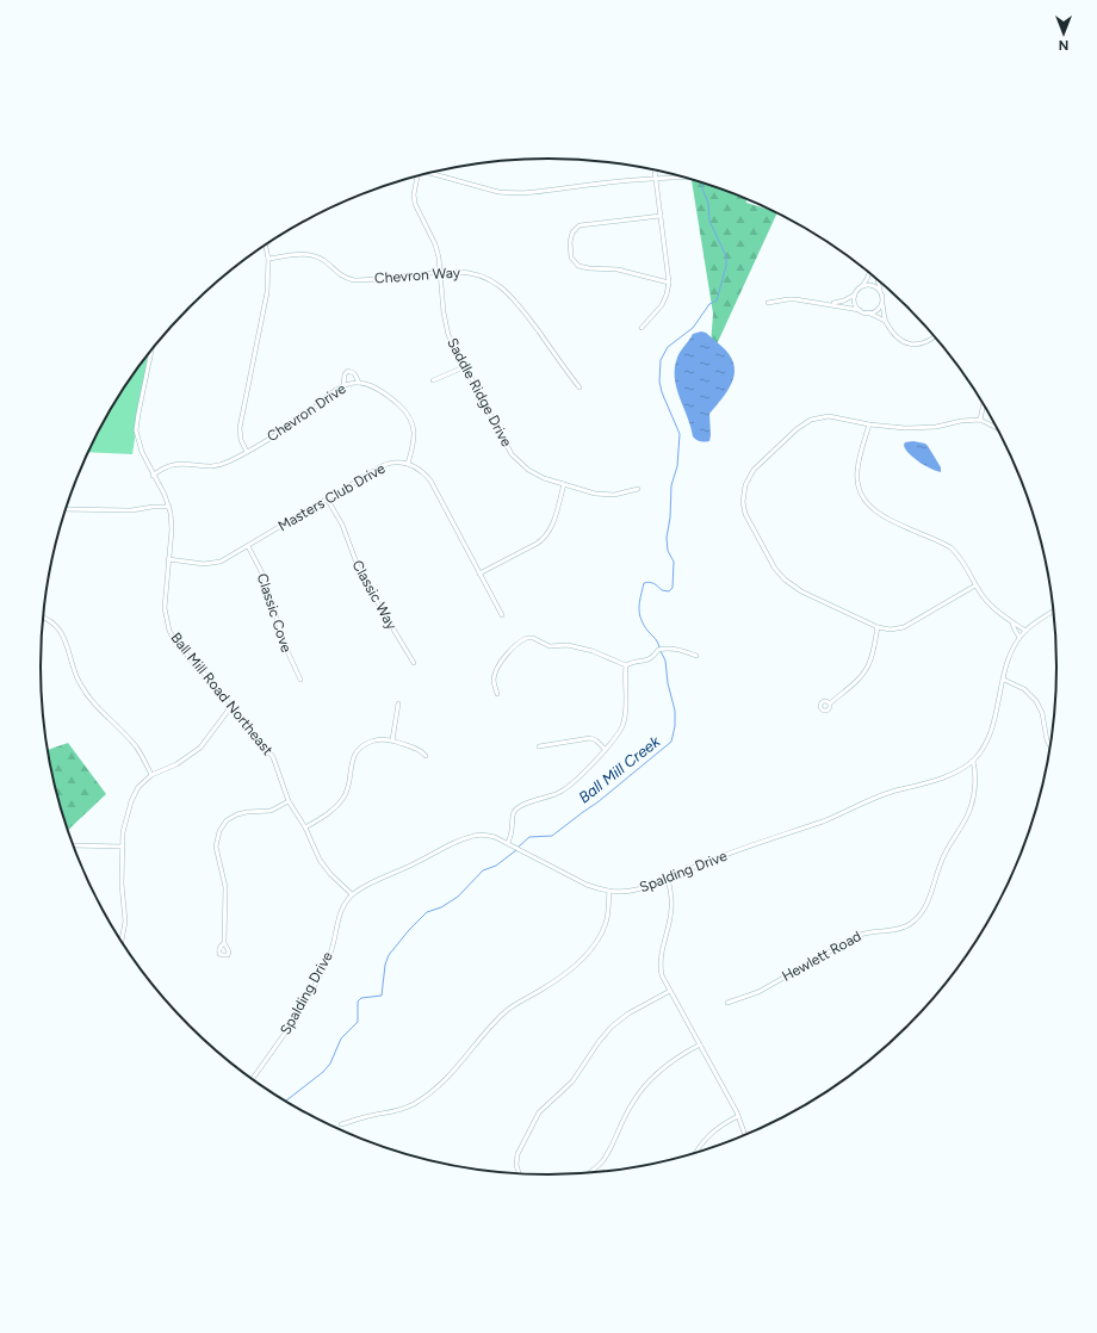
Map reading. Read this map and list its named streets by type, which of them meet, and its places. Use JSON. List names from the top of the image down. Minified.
{"streets":{"street":["Chevron Way","Saddle Ridge Drive","Chevron Drive","Masters Club Drive","Classic Way","Classic Cove","Ball Mill Road Northeast","Spalding Drive","Hewlett Road"]},"crossings":[["Chevron Way","Saddle Ridge Drive"],["Chevron Drive","Masters Club Drive"],["Chevron Drive","Ball Mill Road Northeast"],["Masters Club Drive","Classic Way"],["Masters Club Drive","Classic Cove"],["Masters Club Drive","Ball Mill Road Northeast"],["Ball Mill Road Northeast","Spalding Drive"],["Spalding Drive","Hewlett Road"]],"water":["Ball Mill Creek"],"north":"bottom"}
